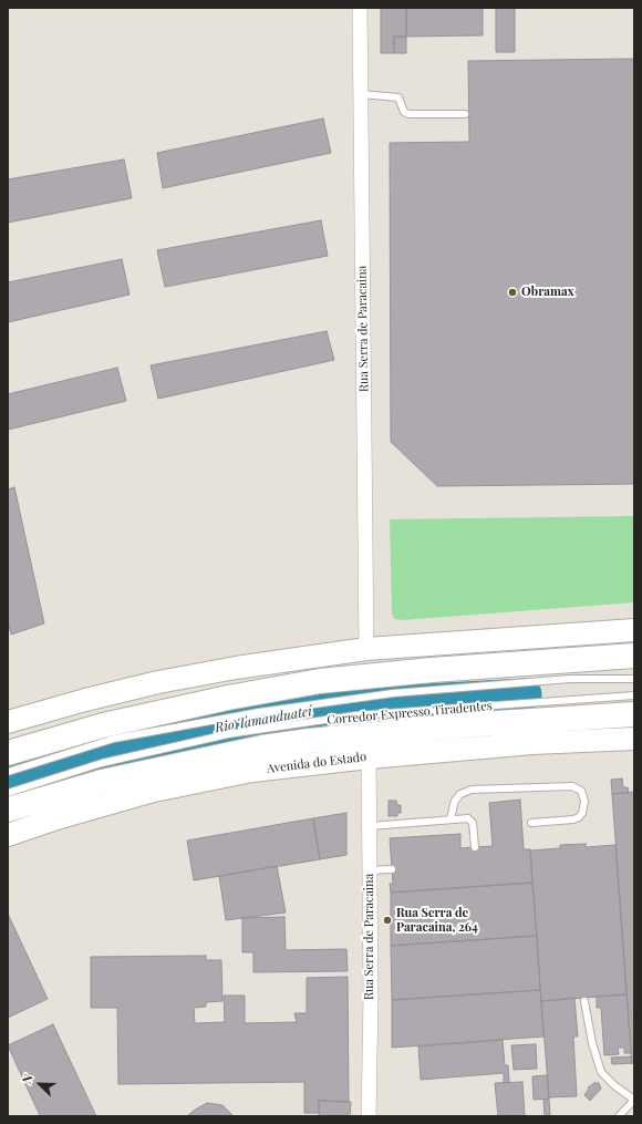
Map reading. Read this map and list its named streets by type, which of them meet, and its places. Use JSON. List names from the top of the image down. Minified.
{"streets":{"highway":["Avenida do Estado"],"street":["Rua Serra de Paracaina"],"lane":["Corredor Expresso Tiradentes"]},"crossings":[["Rua Serra de Paracaina","Avenida do Estado"]],"water":["Rio Tamanduateí"],"places":["Obramax","Rua Serra de Paracaina, 264"],"north":"top left"}
